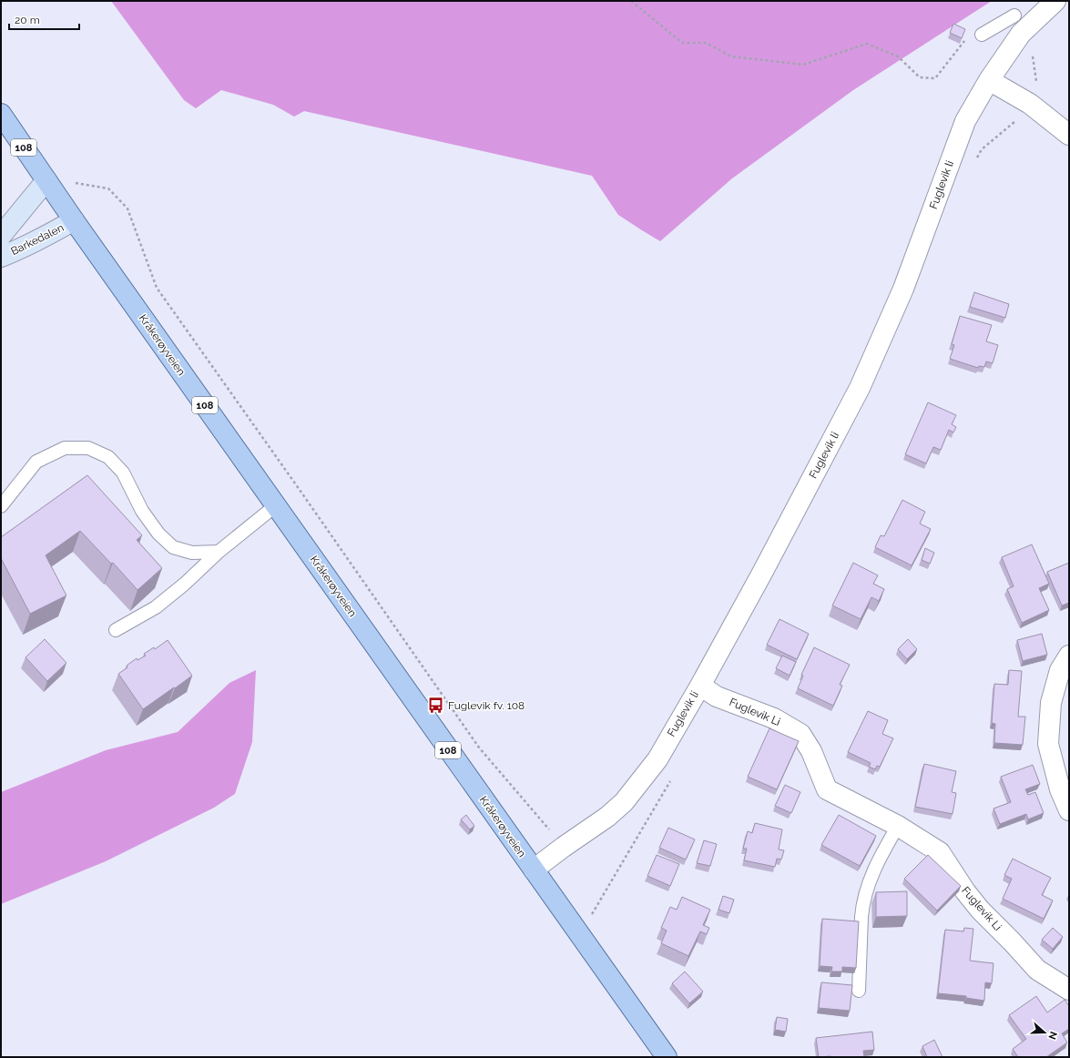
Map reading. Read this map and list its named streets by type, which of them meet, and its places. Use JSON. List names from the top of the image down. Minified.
{"streets":{"main road":["108","Barkedalen","Kråkerøyveien"],"street":["Fuglevik li","Fuglevik Li"]},"crossings":[["Fuglevik li","Kråkerøyveien"],["Fuglevik li","Fuglevik Li"],["Barkedalen","Kråkerøyveien"]],"places":{"bus stop":["Fuglevik fv. 108"]},"scale_bar":"20 m","north":"right"}
